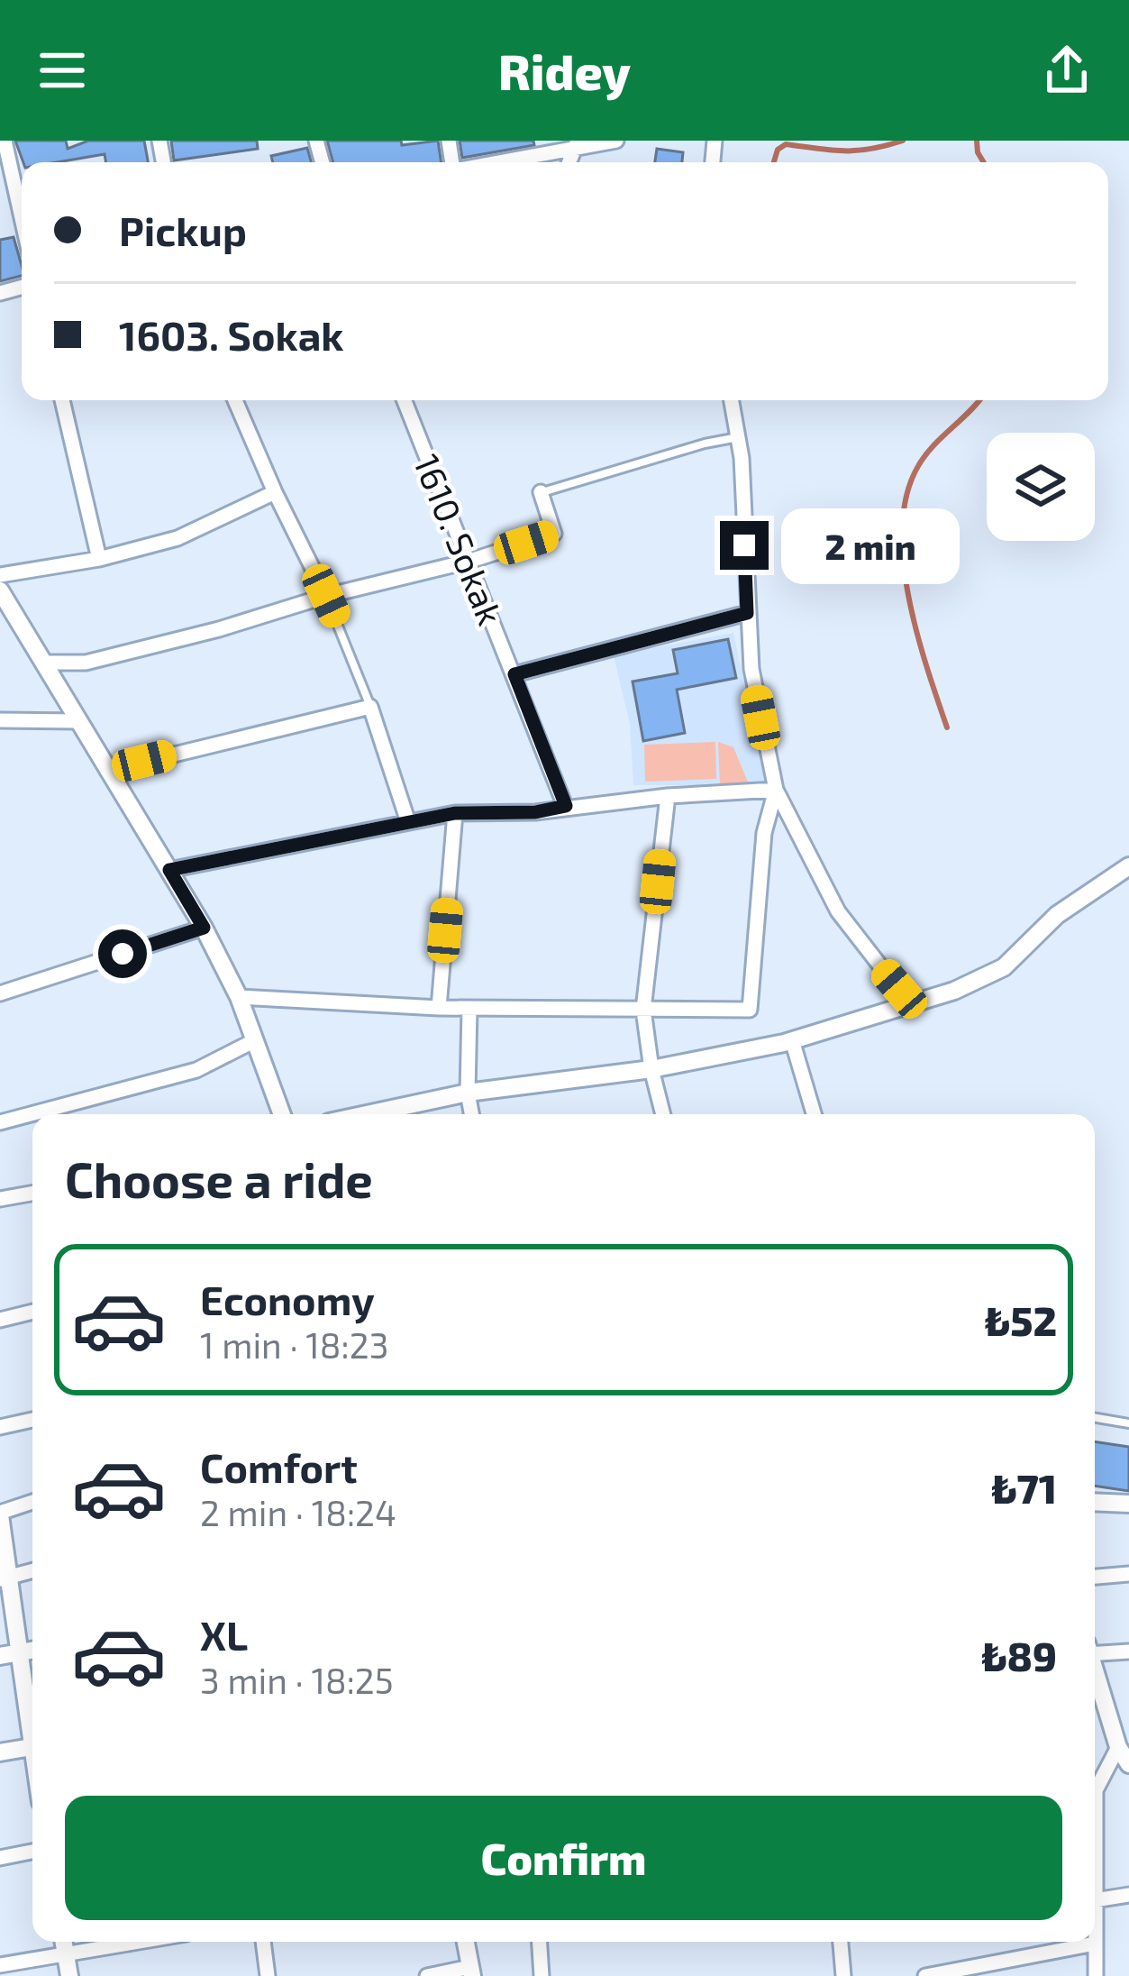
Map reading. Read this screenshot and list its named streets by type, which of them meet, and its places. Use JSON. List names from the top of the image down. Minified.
{"streets":{"street":["1610. Sokak"]},"page":{"header":"Ridey","banner":["Pickup","1603. Sokak"],"bubble":"2 min","heading":"Choose a ride","list":[{"name":"Economy","note":"1 min · 18:23","value":"₺52"},{"name":"Comfort","note":"2 min · 18:24","value":"₺71"},{"name":"XL","note":"3 min · 18:25","value":"₺89"}],"buttons":"Confirm"}}
